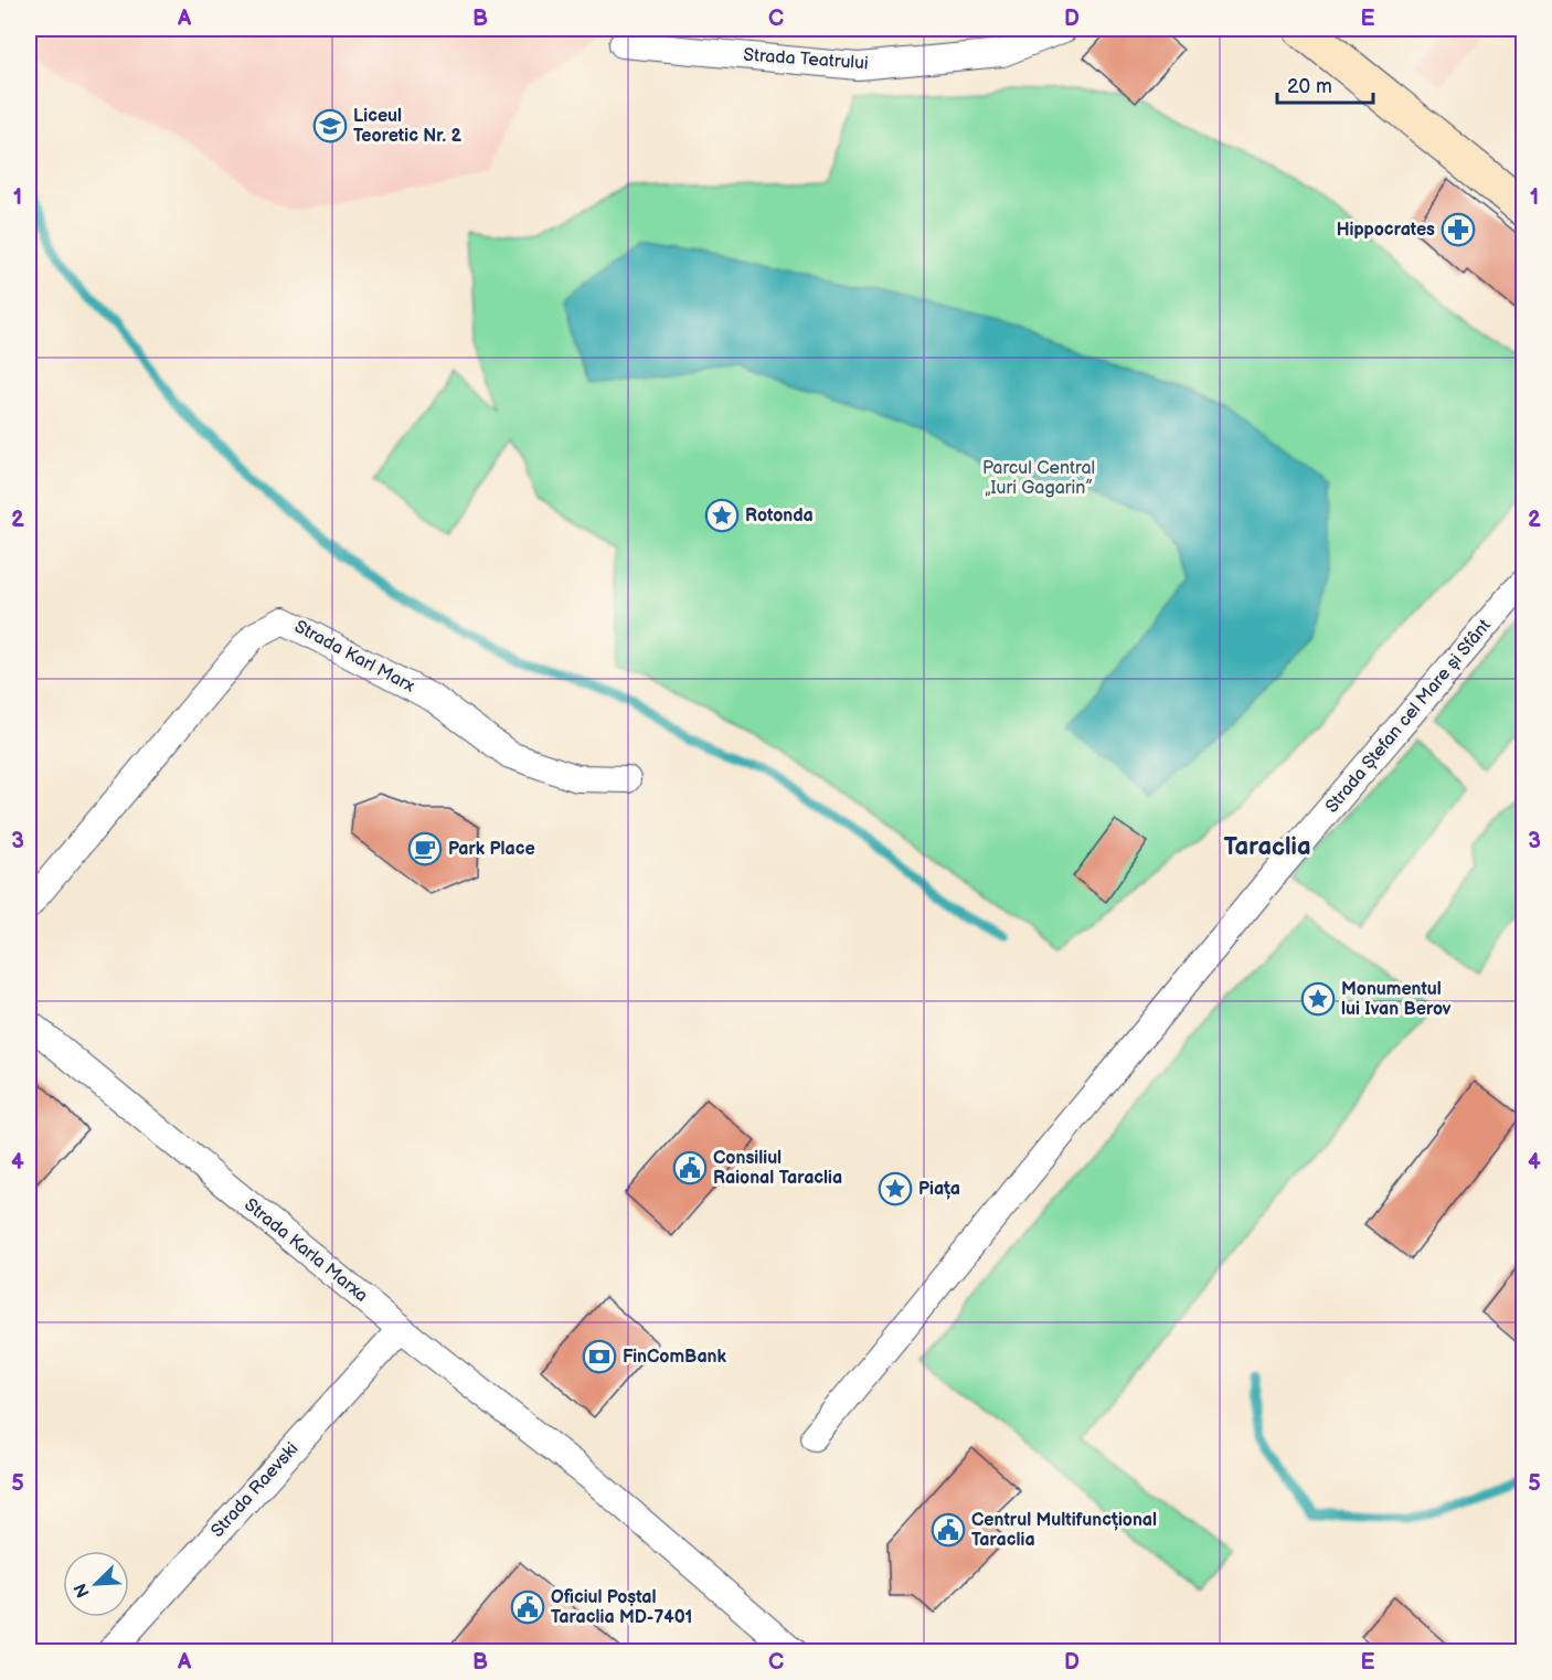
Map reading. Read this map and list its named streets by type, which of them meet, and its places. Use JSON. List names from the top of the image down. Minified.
{"streets":{"street":["Strada Teatrului","Strada Karl Marx","Strada Ștefan cel Mare și Sfânt","Strada Karla Marxa","Strada Raevski"]},"crossings":[["Strada Karla Marxa","Strada Raevski"]],"districts":["Taraclia"],"parks":["Parcul Central „Iuri Gagarin”"],"places":{"school or university":["Liceul Teoretic Nr. 2"],"pharmacy":["Hippocrates"],"place":["Rotonda","Monumentul lui Ivan Berov","Piața"],"cafe":["Park Place"],"public building":["Consiliul Raional Taraclia","Centrul Multifuncțional Taraclia","Oficiul Poștal Taraclia MD-7401"],"bank":["FinComBank"]},"scale_bar":"20 m","north":"bottom left","grid":{"columns":["A","B","C","D","E"],"rows":["1","2","3","4","5"]}}
